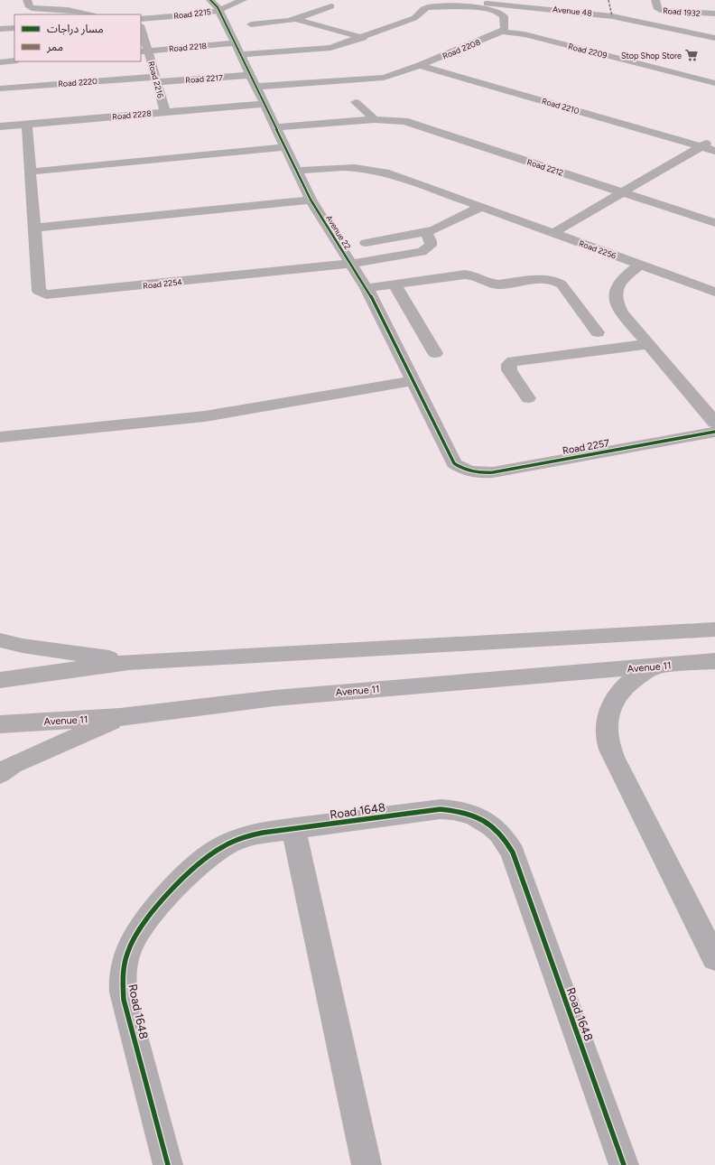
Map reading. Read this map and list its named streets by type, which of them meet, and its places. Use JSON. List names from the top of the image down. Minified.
{"streets":{"street":["Avenue 48","Road 1932","Road 2215","Road 2218","Road 2208","Road 2209","Road 2217","Road 2216","Road 2220","Road 2210","Road 2228","Road 2212","Avenue 22","Road 2256","Road 2254","Road 2257","Avenue 11","Road 1648"]},"crossings":[["Road 2215","Avenue 22"],["Road 2218","Road 2216"],["Road 2218","Avenue 22"],["Road 2208","Road 2209"],["Road 2208","Road 2217"],["Road 2208","Road 2210"],["Road 2208","Avenue 22"],["Road 2217","Road 2216"],["Road 2217","Road 2220"],["Road 2217","Avenue 22"],["Road 2216","Road 2220"],["Road 2216","Road 2228"],["Road 2228","Avenue 22"],["Road 2228","Road 2254"],["Road 2212","Avenue 22"],["Avenue 22","Road 2256"],["Avenue 22","Road 2254"],["Avenue 22","Road 2257"]],"places":{"supermarket":["Stop Shop Store"]},"legend":["مسار دراجات","ممر"]}
